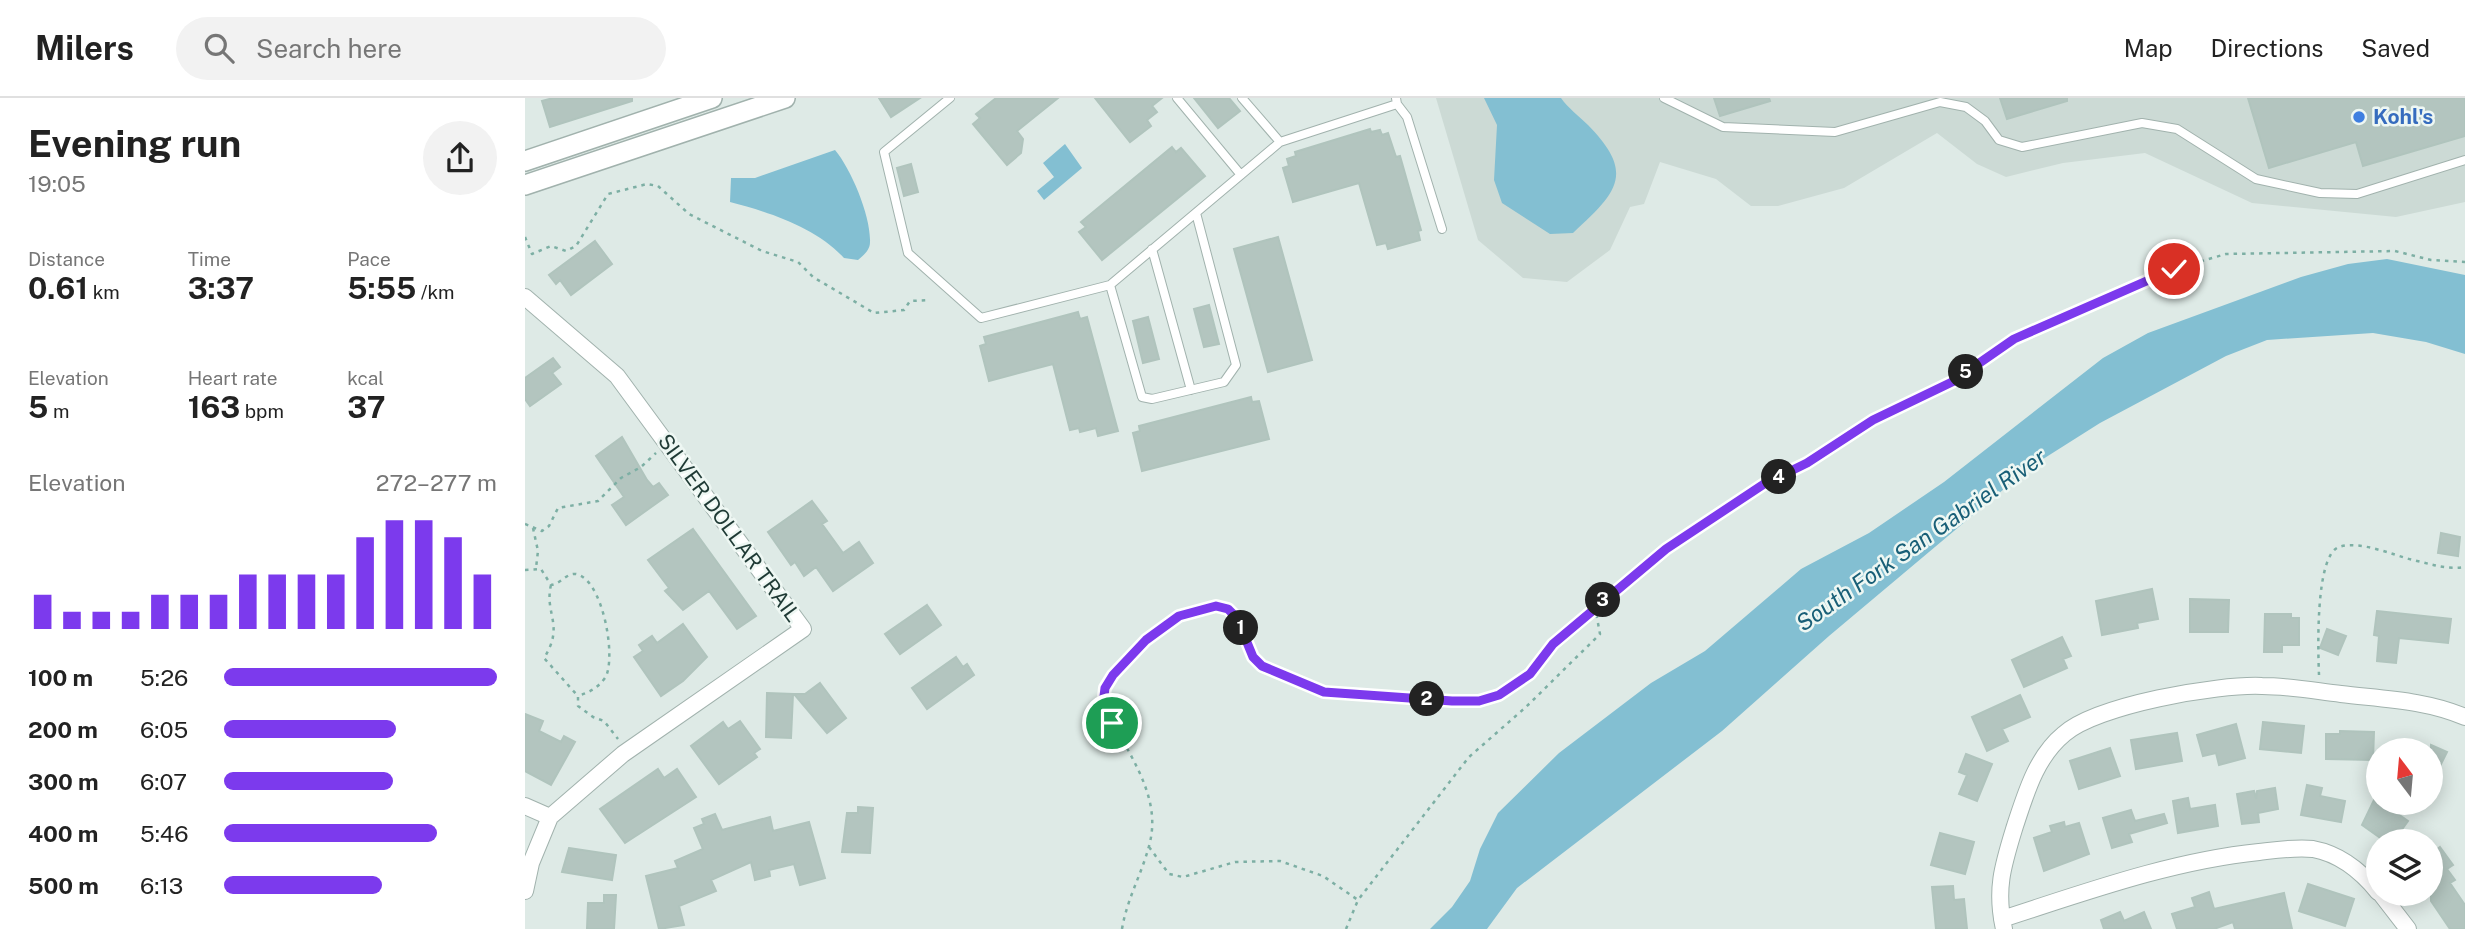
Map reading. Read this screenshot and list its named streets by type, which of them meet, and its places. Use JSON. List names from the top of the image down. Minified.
{"streets":{"street":["SILVER DOLLAR TRAIL"]},"water":["South Fork San Gabriel River"],"places":["Kohl's"],"north":"top","page":{"header":"Milers","search":"Search here","nav":["Map","Directions","Saved"],"heading":["Evening run","19:05"],"stats":[["Distance","0.61 km"],["Time","3:37"],["Pace","5:55 /km"],["Elevation","5 m"],["Heart rate","163 bpm"],["kcal","37"]],"pins":["5","4","3","1","2"],"chart":["Elevation","272–277 m"],"list":[{"name":"100 m","note":"5:26"},{"name":"200 m","note":"6:05"},{"name":"300 m","note":"6:07"},{"name":"400 m","note":"5:46"},{"name":"500 m","note":"6:13"}]}}
